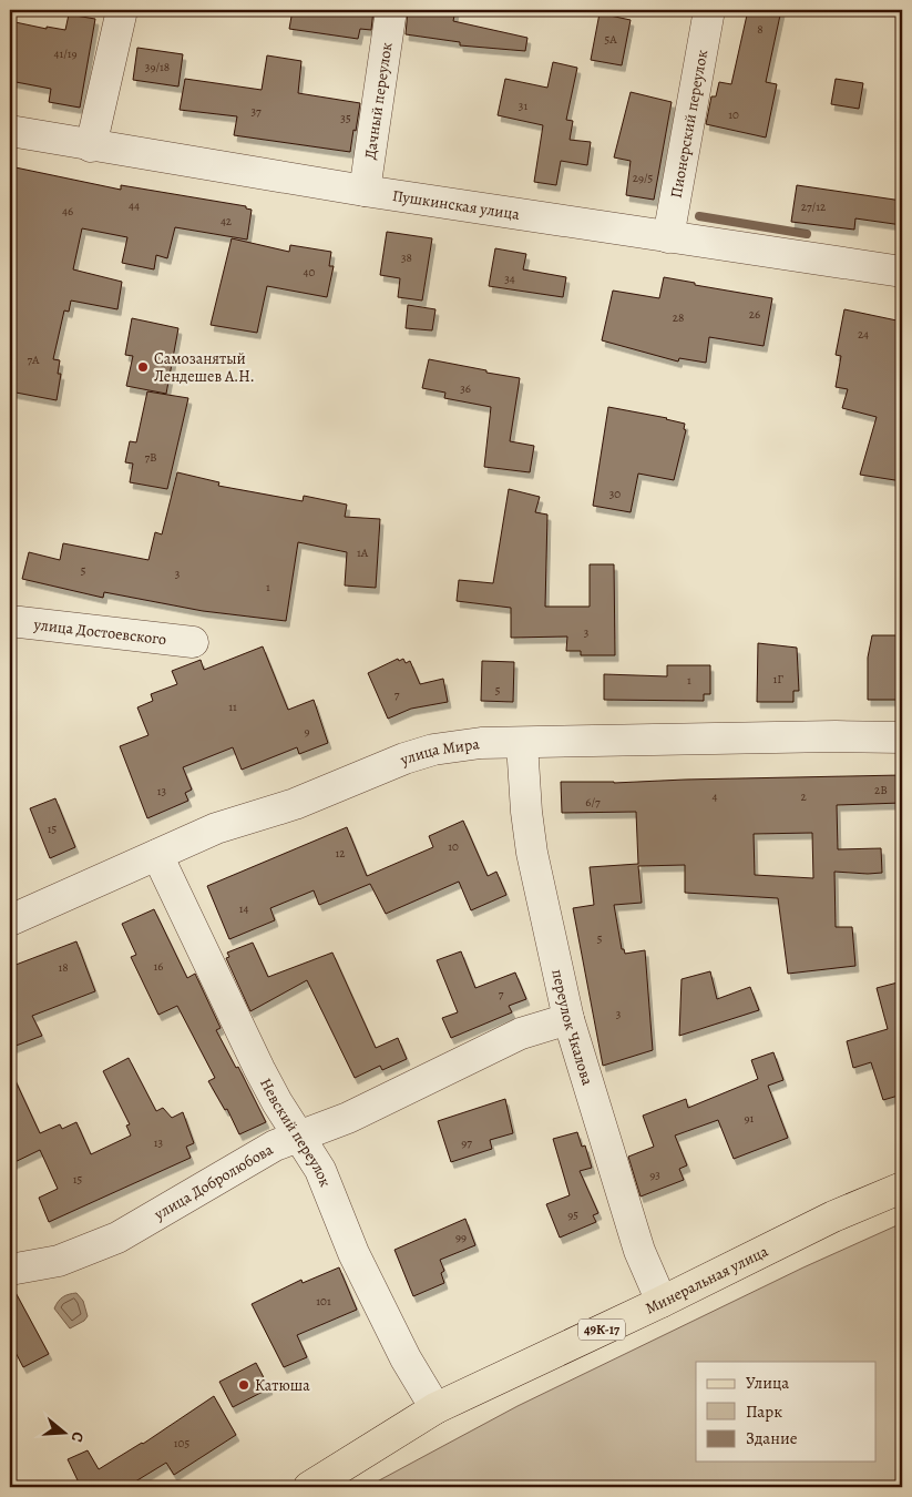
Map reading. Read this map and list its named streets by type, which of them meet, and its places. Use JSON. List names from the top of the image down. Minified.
{"streets":{"main road":["Минеральная улица","49К-17"],"street":["Дачный переулок","Пионерский переулок","Пушкинская улица","улица Достоевского","улица Мира","переулок Чкалова","Невский переулок","улица Добролюбова"]},"crossings":[["Дачный переулок","Пушкинская улица"],["Пионерский переулок","Пушкинская улица"],["улица Мира","переулок Чкалова"],["улица Мира","Невский переулок"],["переулок Чкалова","улица Добролюбова"],["переулок Чкалова","Минеральная улица"],["Невский переулок","улица Добролюбова"],["Невский переулок","Минеральная улица"]],"places":["Самозанятый Лендешев А.Н.","Катюша"],"house_numbers":["8","5А","41/19","39/18","31","37","10","35","29/5","44","27/12","46","42","38","40","34","26","28","24","7А","36","7В","30","1А","5","3","1","3","1Г","1","5","7","11","9","2В","13","4","2","6/7","15","10","12","14","5","16","18","7","3","91","13","97","93","15","95","99","101","105"],"legend":["Улица","Парк","Здание"],"north":"right"}
